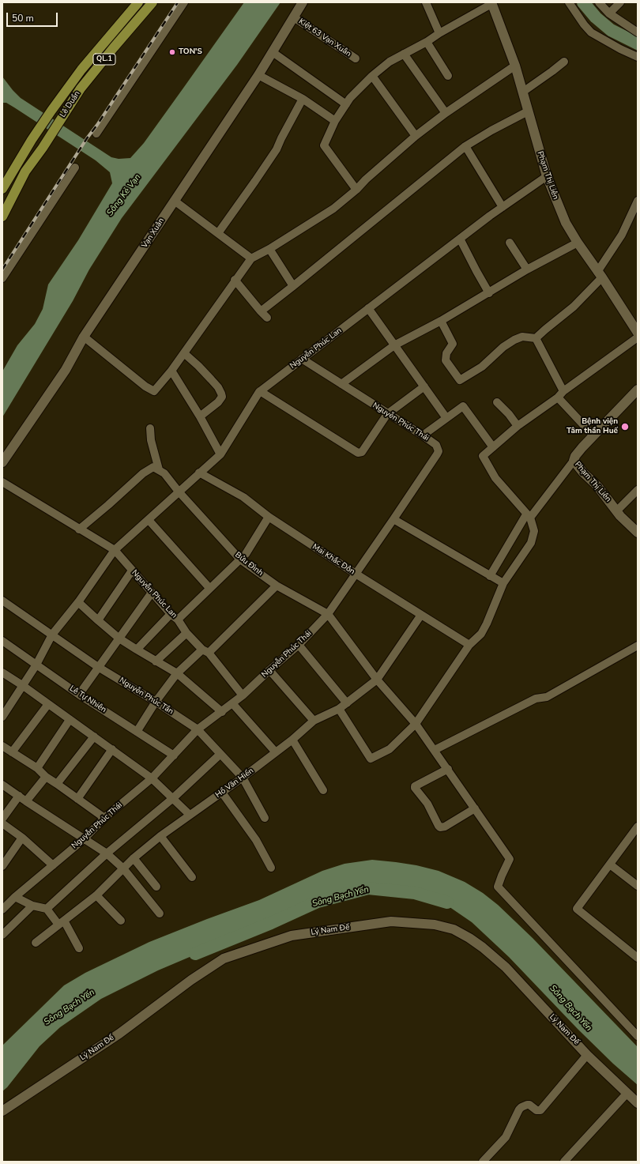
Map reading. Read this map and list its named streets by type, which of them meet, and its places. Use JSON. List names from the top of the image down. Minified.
{"streets":{"main road":["QL.1","Lê Duẩn"],"street":["Kiệt 63 Vạn Xuân","Phạm Thị Liên","Vạn Xuân","Nguyễn Phúc Lan","Nguyễn Phúc Thái","Mai Khắc Đôn","Bửu Đình","Nguyễn Phúc Tần","Lê Tự Nhiên","Hồ Văn Hiến","Lý Nam Đế"]},"crossings":[["Kiệt 63 Vạn Xuân","Vạn Xuân"],["Phạm Thị Liên","Nguyễn Phúc Lan"],["Nguyễn Phúc Lan","Nguyễn Phúc Thái"],["Nguyễn Phúc Lan","Mai Khắc Đôn"],["Nguyễn Phúc Lan","Bửu Đình"],["Nguyễn Phúc Lan","Nguyễn Phúc Tần"],["Nguyễn Phúc Lan","Lê Tự Nhiên"],["Nguyễn Phúc Thái","Mai Khắc Đôn"],["Nguyễn Phúc Thái","Bửu Đình"],["Nguyễn Phúc Thái","Nguyễn Phúc Tần"],["Nguyễn Phúc Thái","Lê Tự Nhiên"],["Mai Khắc Đôn","Hồ Văn Hiến"],["Bửu Đình","Hồ Văn Hiến"],["Nguyễn Phúc Tần","Hồ Văn Hiến"]],"water":["Sông Kẻ Vạn","Sông Bạch Yến"],"places":["TON'S","Bệnh viện Tâm thần Huế"],"scale_bar":"50 m"}
